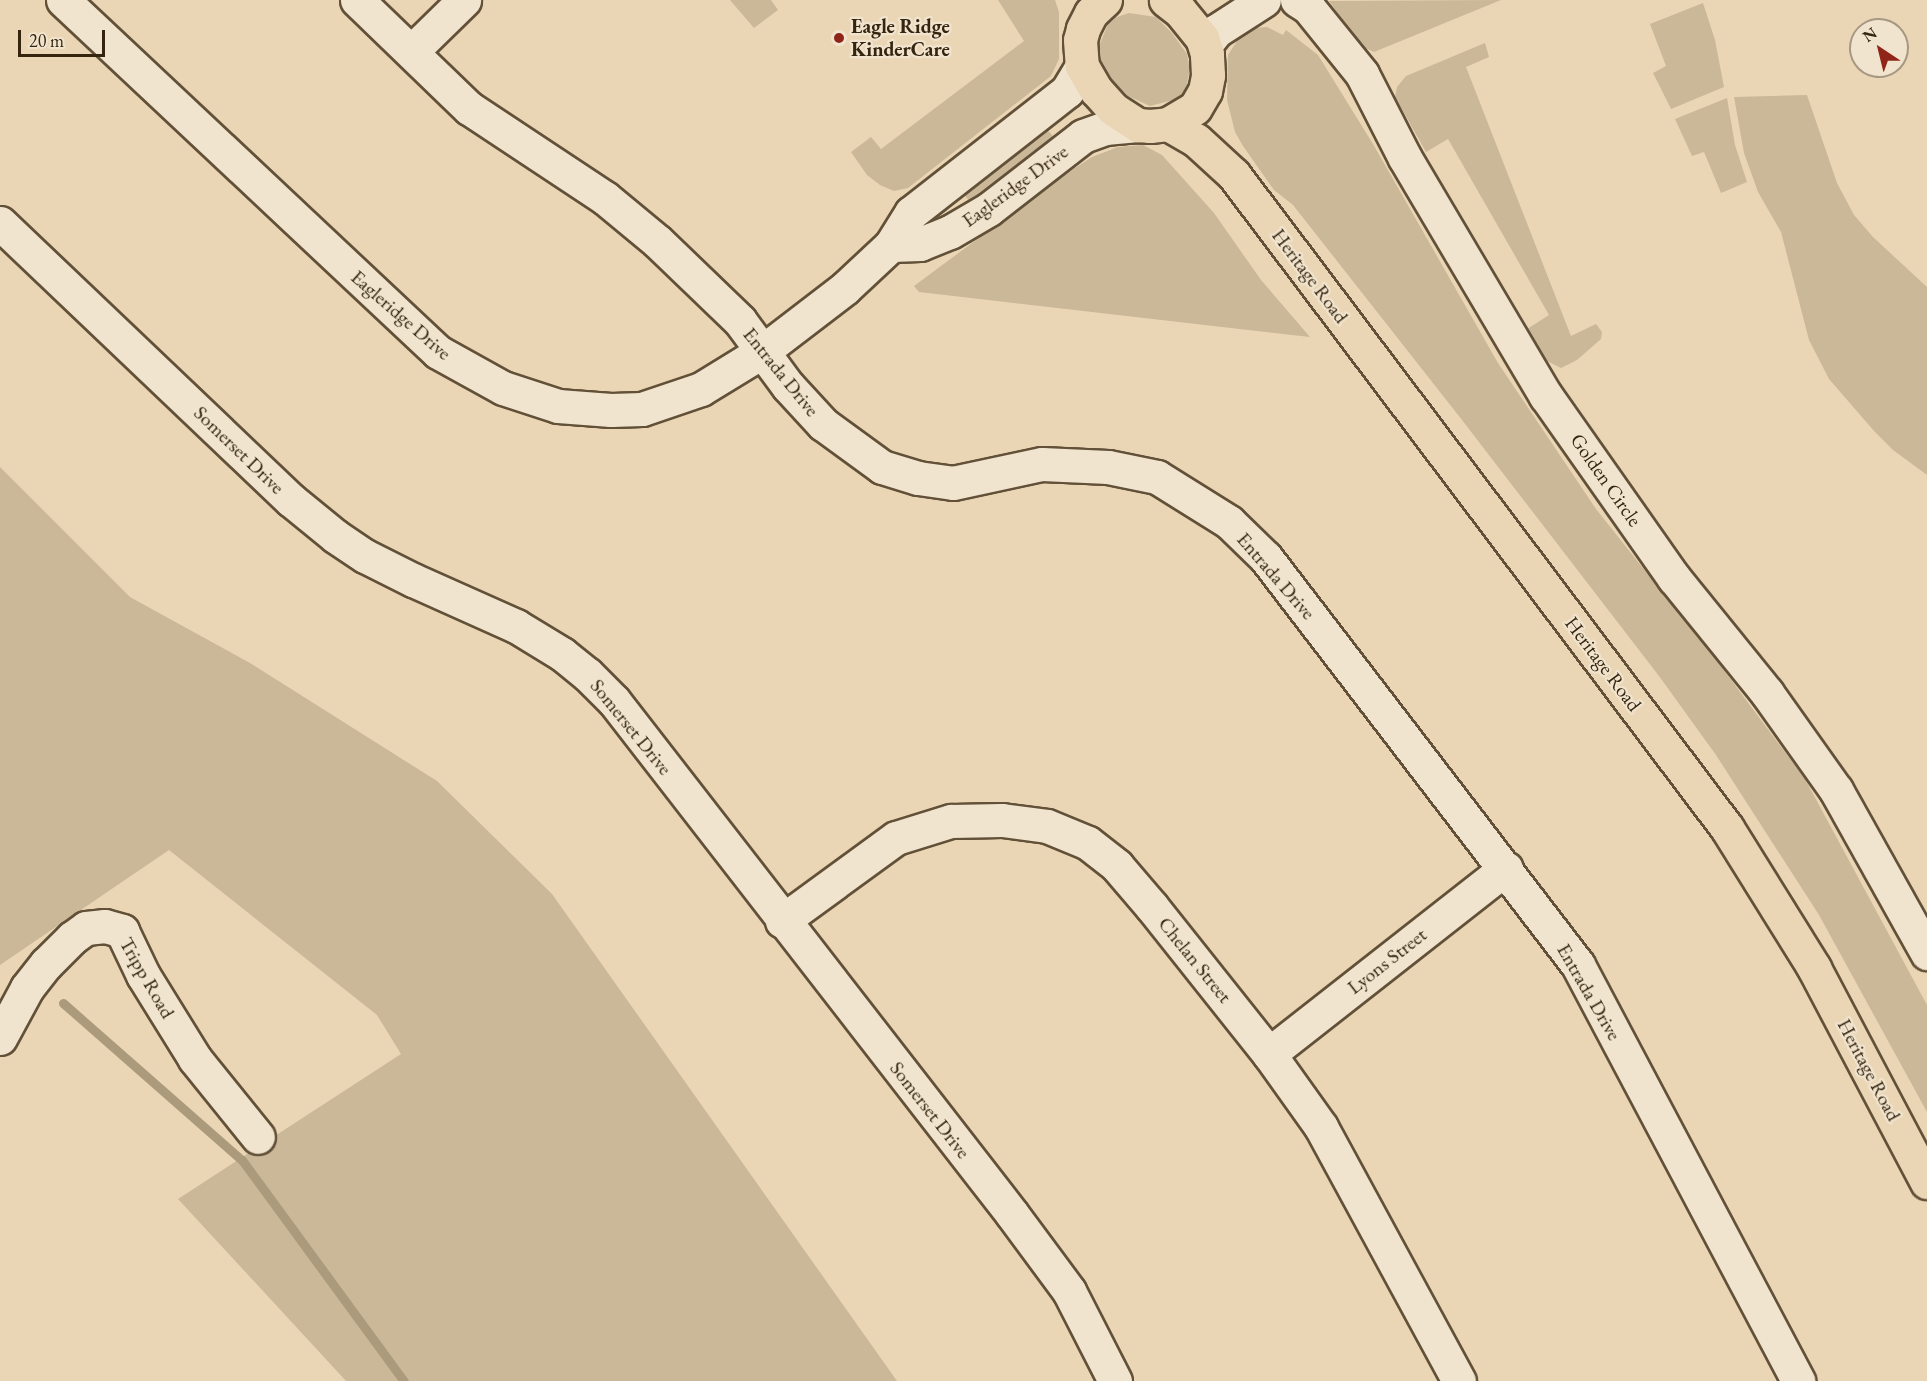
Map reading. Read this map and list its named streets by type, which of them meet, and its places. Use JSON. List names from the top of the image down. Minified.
{"streets":{"main road":["Heritage Road"],"street":["Eagleridge Drive","Entrada Drive","Somerset Drive","Golden Circle","Chelan Street","Lyons Street","Tripp Road"]},"crossings":[["Eagleridge Drive","Heritage Road"],["Eagleridge Drive","Entrada Drive"],["Entrada Drive","Lyons Street"],["Somerset Drive","Chelan Street"],["Chelan Street","Lyons Street"]],"places":["Eagle Ridge KinderCare"],"scale_bar":"20 m","north":"top left"}
